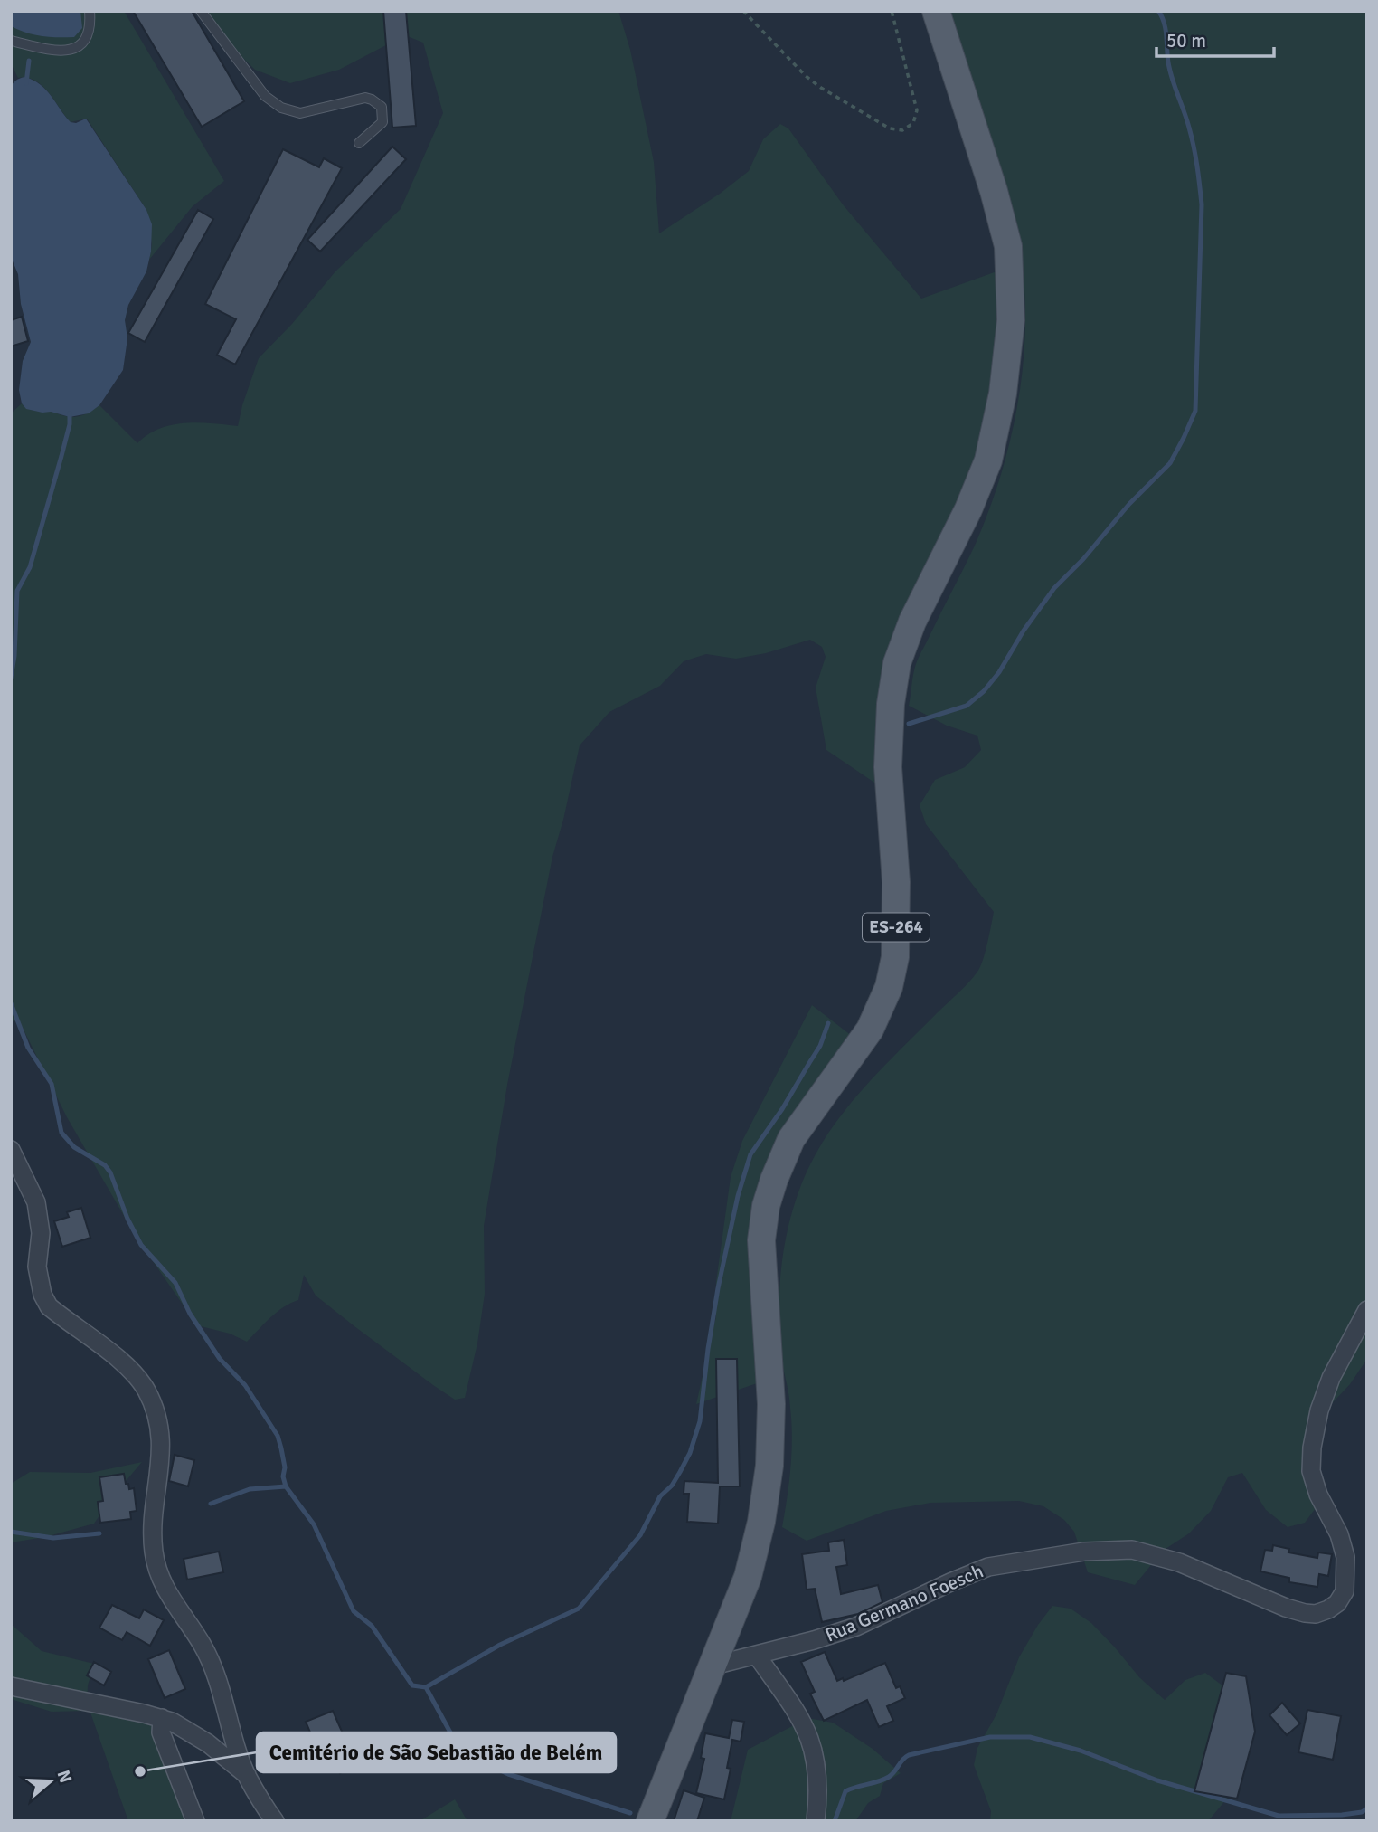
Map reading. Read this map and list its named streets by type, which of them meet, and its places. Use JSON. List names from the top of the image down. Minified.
{"streets":{"main road":["ES-264"],"street":["Rua Germano Foesch"]},"crossings":[["ES-264","Rua Germano Foesch"]],"places":["Cemitério de São Sebastião de Belém"],"scale_bar":"50 m","north":"right"}
